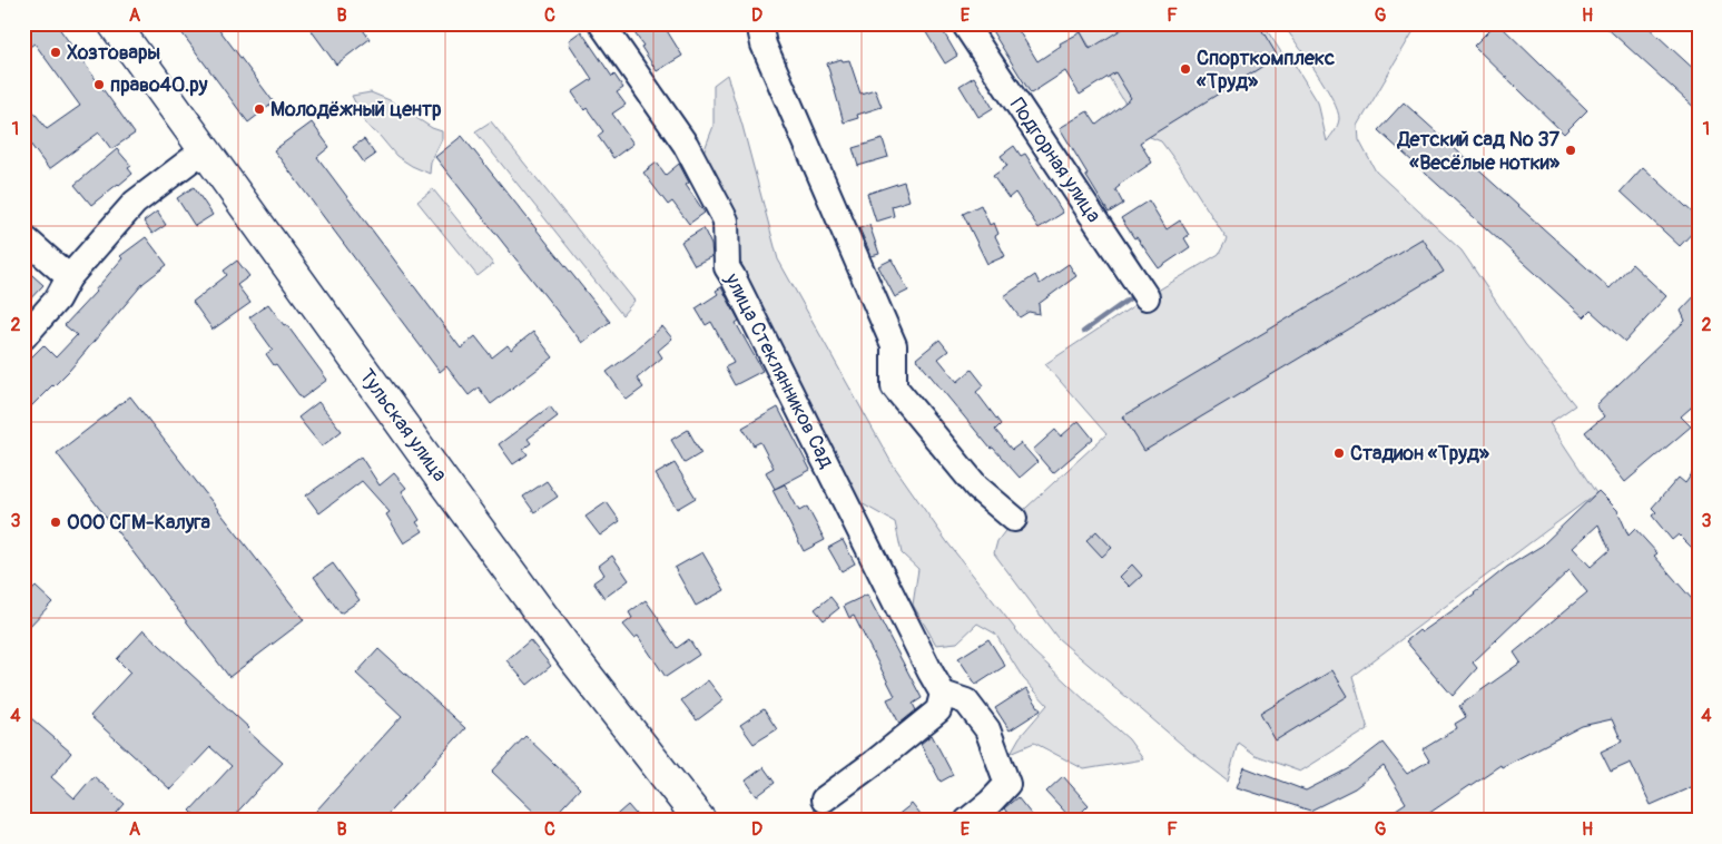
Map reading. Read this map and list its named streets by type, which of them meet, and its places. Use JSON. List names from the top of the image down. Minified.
{"streets":{"main road":["Тульская улица"],"street":["Подгорная улица","улица Стеклянников Сад"]},"places":["Хозтовары","Спорткомплекс «Труд»","право40.ру","Молодёжный центр","Детский сад № 37 «Весёлые нотки»","Стадион «Труд»","ООО СГМ-Калуга"],"grid":{"columns":["A","B","C","D","E","F","G","H"],"rows":["1","2","3","4"]}}
